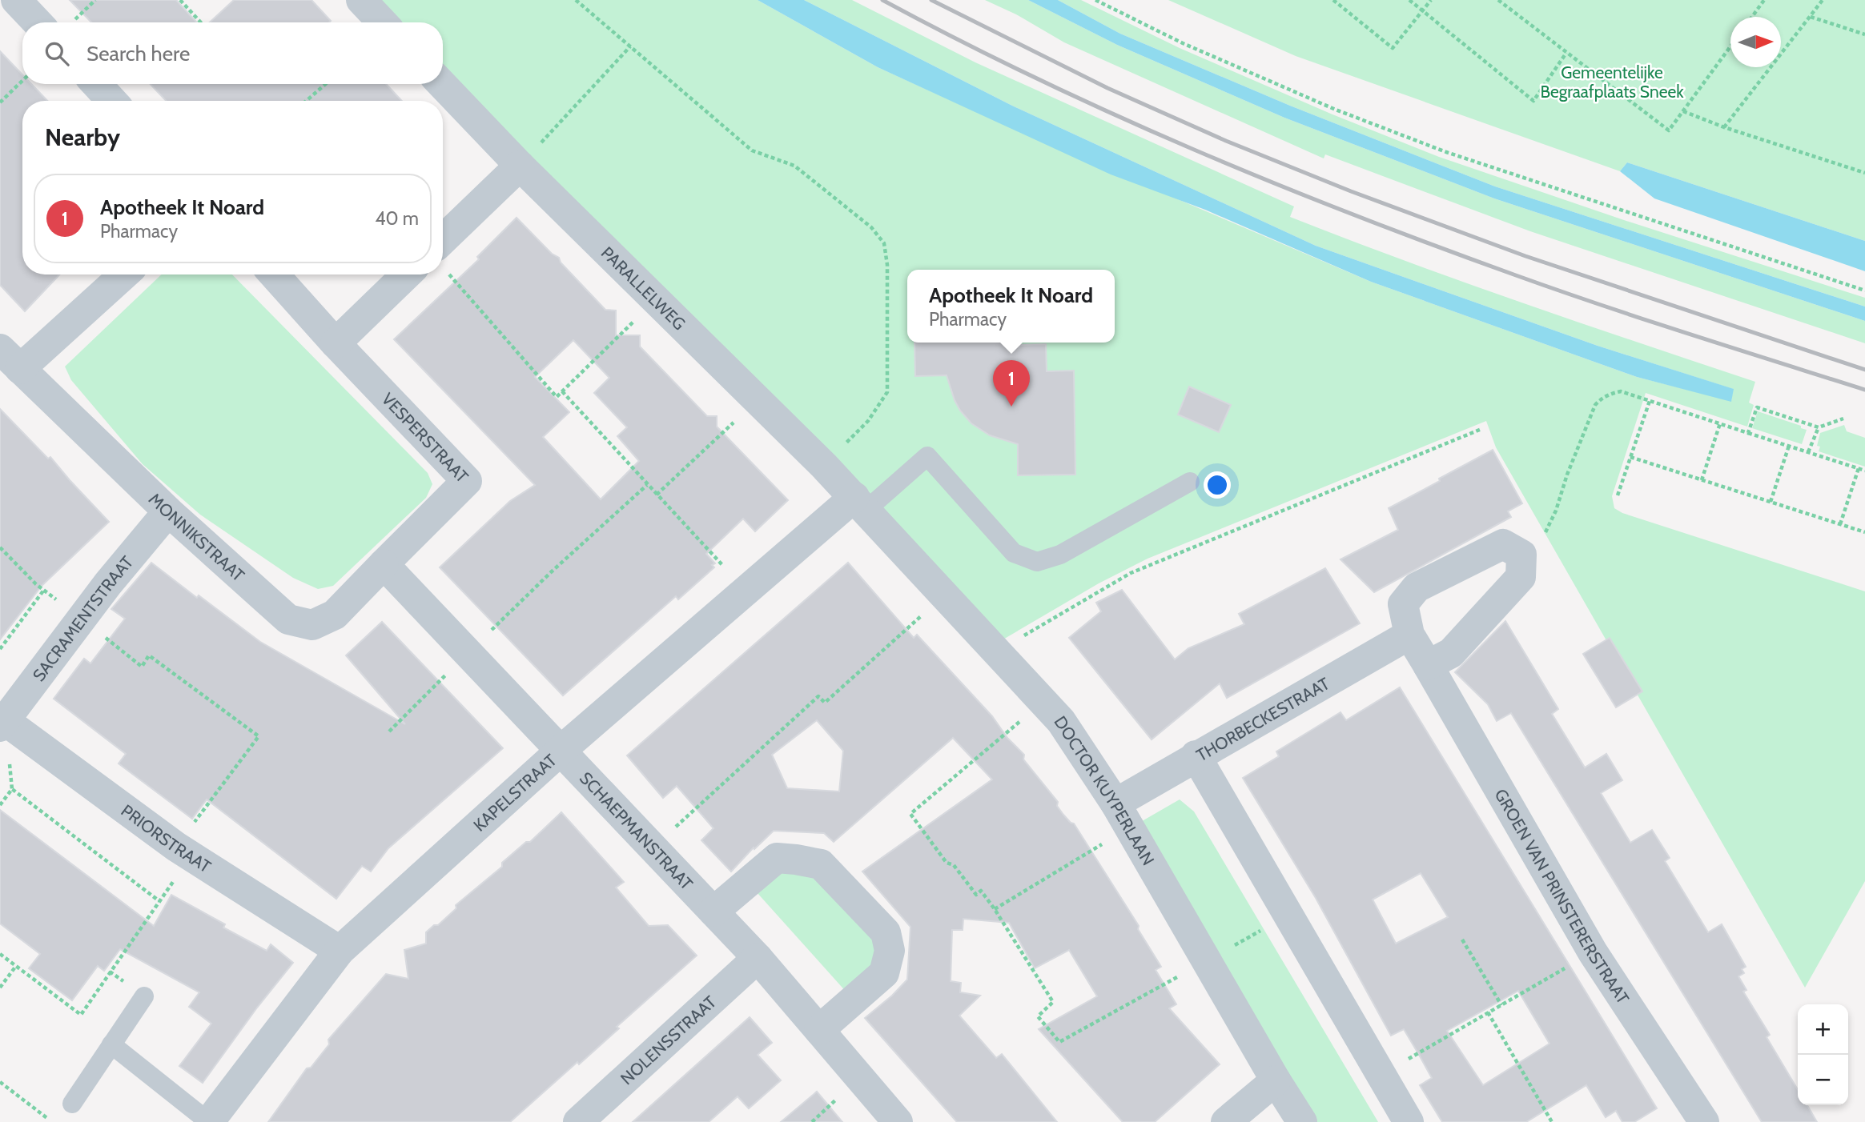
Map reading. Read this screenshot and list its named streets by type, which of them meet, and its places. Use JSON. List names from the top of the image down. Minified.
{"streets":{"street":["PARALLELWEG","VESPERSTRAAT","MONNIKSTRAAT","SACRAMENTSTRAAT","THORBECKESTRAAT","DOCTOR KUYPERLAAN","KAPELSTRAAT","SCHAEPMANSTRAAT","PRIORSTRAAT","GROEN VAN PRINSTERERSTRAAT","NOLENSSTRAAT"]},"crossings":[["PARALLELWEG","DOCTOR KUYPERLAAN"],["PARALLELWEG","KAPELSTRAAT"],["VESPERSTRAAT","MONNIKSTRAAT"],["MONNIKSTRAAT","SACRAMENTSTRAAT"],["SACRAMENTSTRAAT","PRIORSTRAAT"],["THORBECKESTRAAT","DOCTOR KUYPERLAAN"],["DOCTOR KUYPERLAAN","KAPELSTRAAT"],["KAPELSTRAAT","SCHAEPMANSTRAAT"],["KAPELSTRAAT","PRIORSTRAAT"],["SCHAEPMANSTRAAT","NOLENSSTRAAT"]],"parks":["Gemeentelijke Begraafplaats Sneek"],"north":"right","page":{"search":"Search here","heading":"Nearby","list":[{"mark":"1","name":"Apotheek It Noard","note":"Pharmacy","value":"40 m"}],"popup":["Apotheek It Noard","Pharmacy"],"pins":"1","map_buttons":["+","−"]}}
